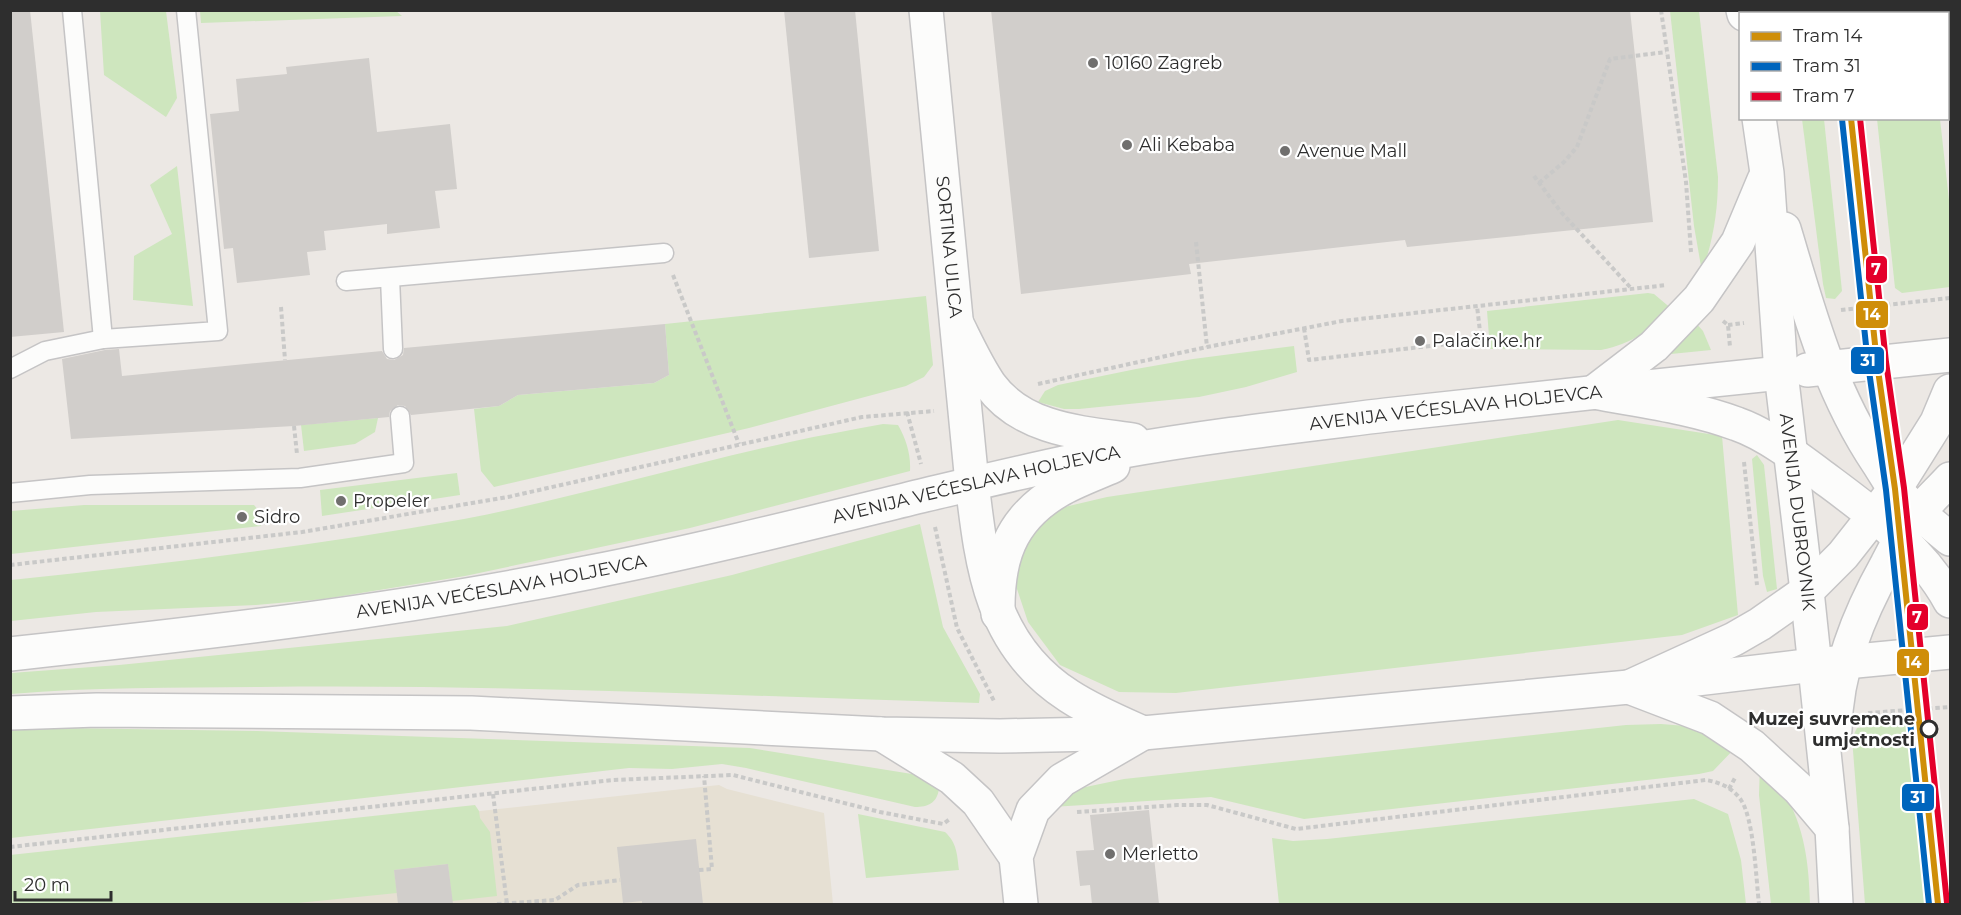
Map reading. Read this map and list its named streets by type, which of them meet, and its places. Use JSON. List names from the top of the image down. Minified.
{"streets":{"street":["SORTINA ULICA","AVENIJA VEĆESLAVA HOLJEVCA","AVENIJA DUBROVNIK"]},"crossings":[["SORTINA ULICA","AVENIJA VEĆESLAVA HOLJEVCA"],["AVENIJA VEĆESLAVA HOLJEVCA","AVENIJA DUBROVNIK"]],"places":["10160 Zagreb","Ali Kebaba","Avenue Mall","Palačinke.hr","Propeler","Sidro","Muzej suvremene umjetnosti","Merletto"],"lines":["tram line 14","tram line 31","tram line 7"],"legend":["Tram 14","Tram 31","Tram 7"],"scale_bar":"20 m"}
